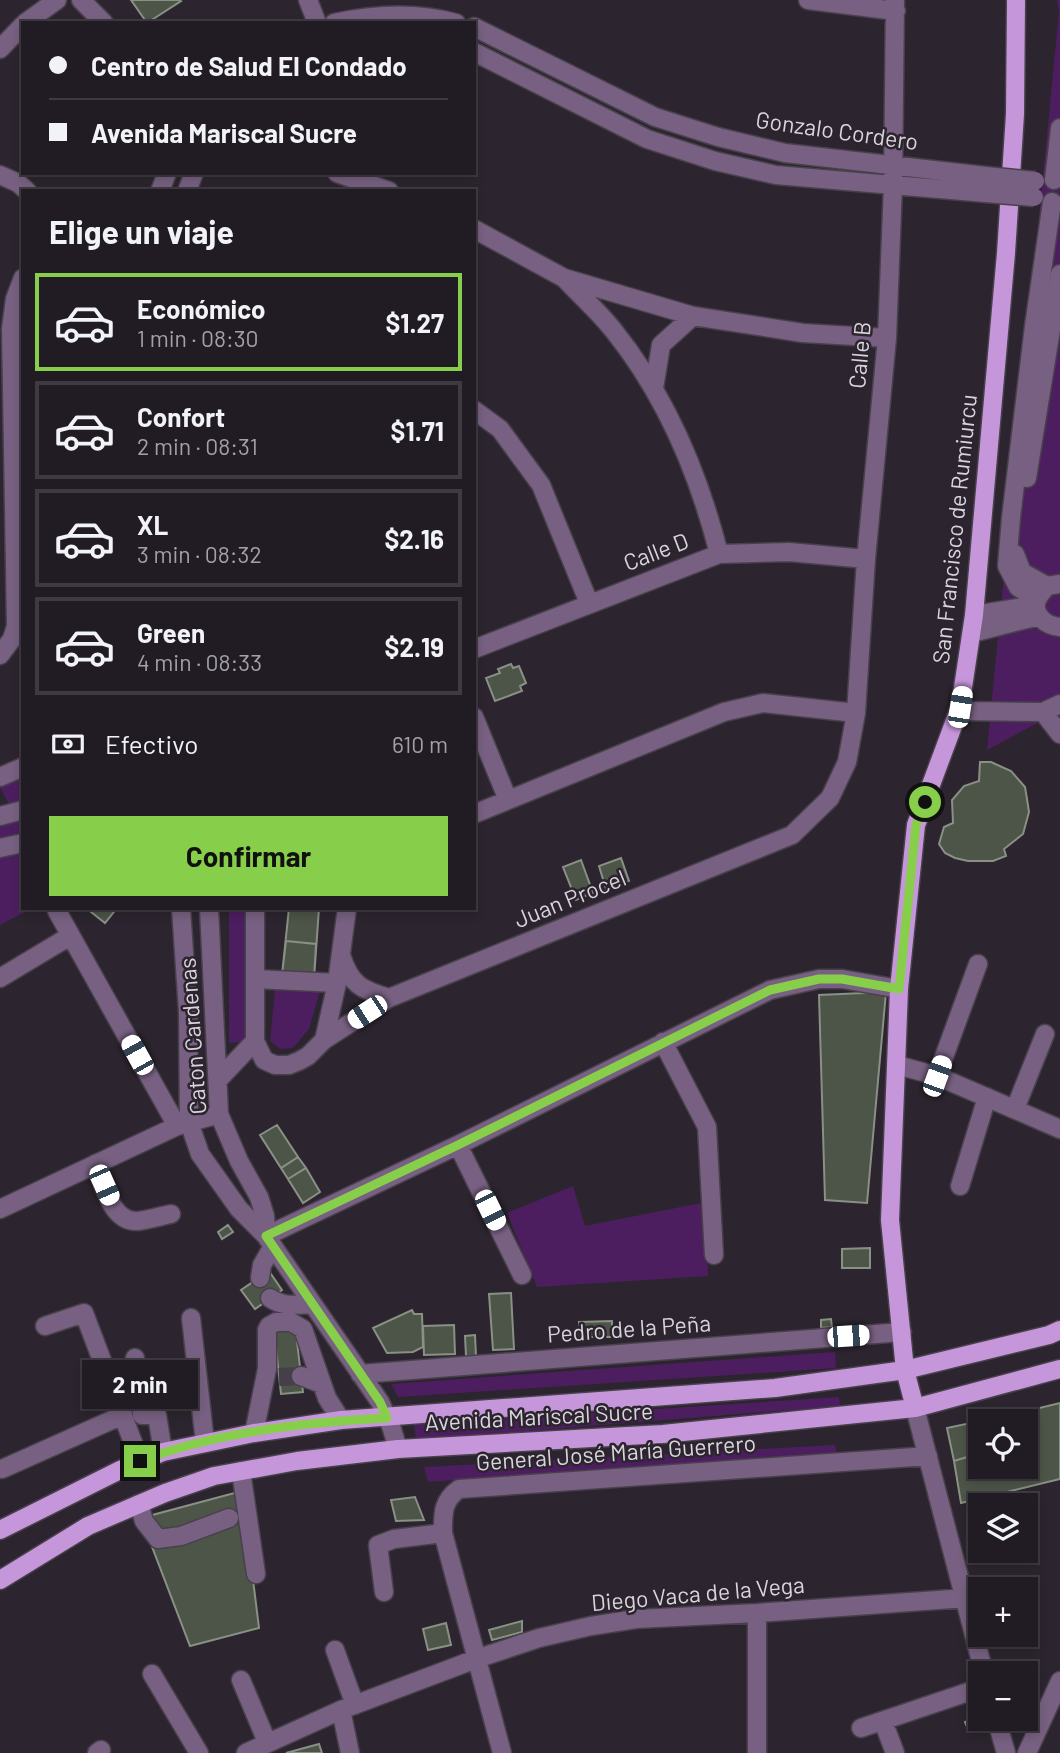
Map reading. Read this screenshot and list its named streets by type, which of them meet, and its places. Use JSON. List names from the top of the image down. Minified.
{"streets":{"main road":["San Francisco de Rumiurcu","Avenida Mariscal Sucre"],"street":["Gonzalo Cordero","Calle B","Calle D","Juan Procel","Caton Cardenas","Pedro de la Peña","General José María Guerrero","Diego Vaca de la Vega"]},"crossings":[["Gonzalo Cordero","Calle B"],["Calle B","Calle D"],["Calle B","Juan Procel"],["San Francisco de Rumiurcu","Pedro de la Peña"],["San Francisco de Rumiurcu","Avenida Mariscal Sucre"],["San Francisco de Rumiurcu","General José María Guerrero"],["San Francisco de Rumiurcu","Diego Vaca de la Vega"],["Caton Cardenas","Pedro de la Peña"],["Caton Cardenas","Avenida Mariscal Sucre"],["General José María Guerrero","Diego Vaca de la Vega"]],"page":{"banner":["Centro de Salud El Condado","Avenida Mariscal Sucre"],"heading":"Elige un viaje","list":[{"name":"Económico","note":"1 min · 08:30","value":"$1.27"},{"name":"Confort","note":"2 min · 08:31","value":"$1.71"},{"name":"XL","note":"3 min · 08:32","value":"$2.16"},{"name":"Green","note":"4 min · 08:33","value":"$2.19"}],"pay":["Efectivo","610 m"],"buttons":"Confirmar","bubble":"2 min","map_buttons":["+","−"]}}
